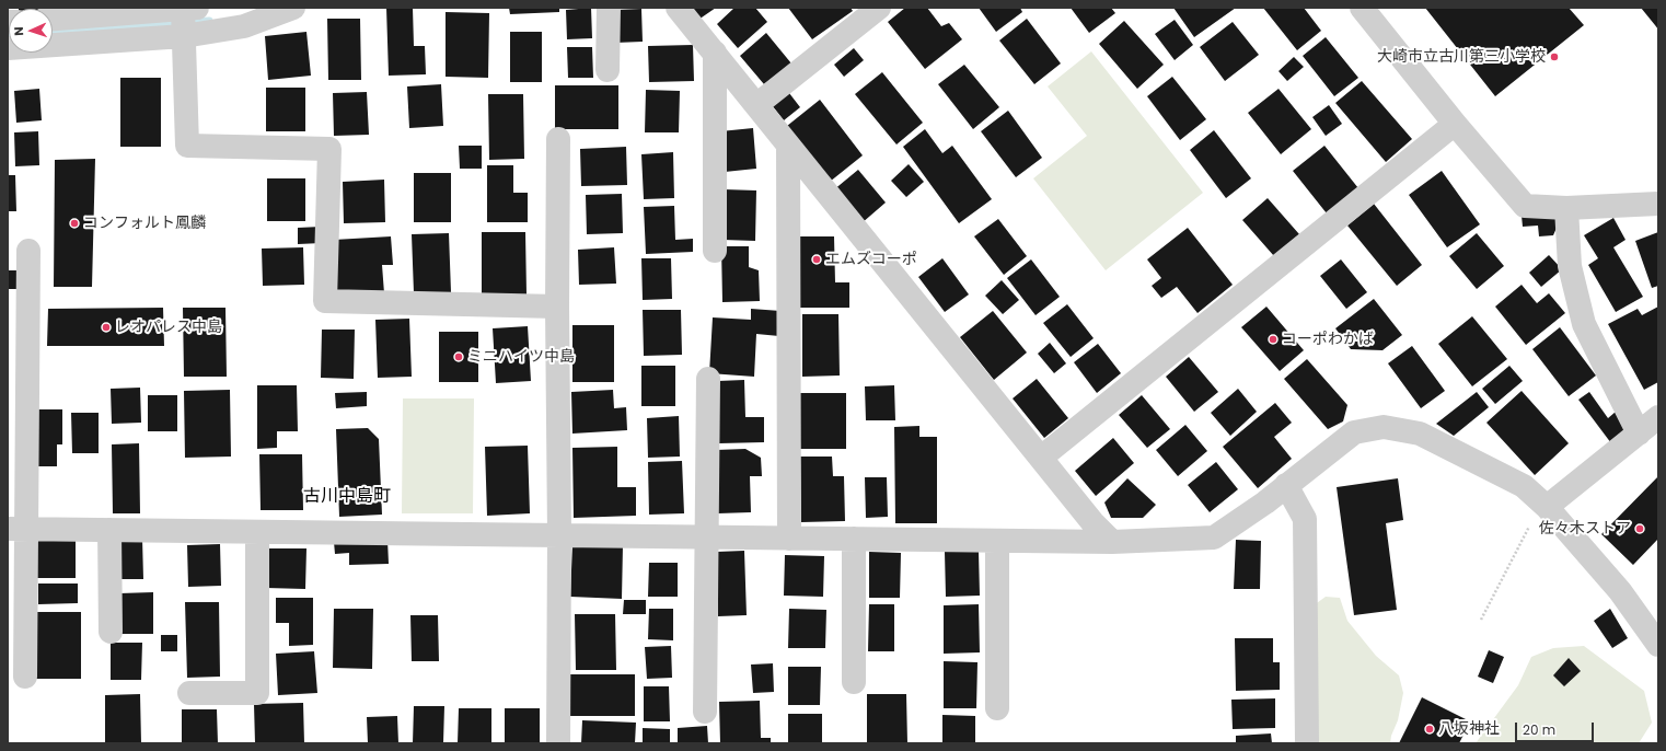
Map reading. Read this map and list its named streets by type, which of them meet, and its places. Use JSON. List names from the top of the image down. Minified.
{"districts":["古川中島町"],"places":["大崎市立古川第三小学校","コンフォルト鳳麟","エムズコーポ","レオパレス中島","コーポわかば","ミニハイツ中島","佐々木ストア","八坂神社"],"scale_bar":"20 m","north":"left"}
